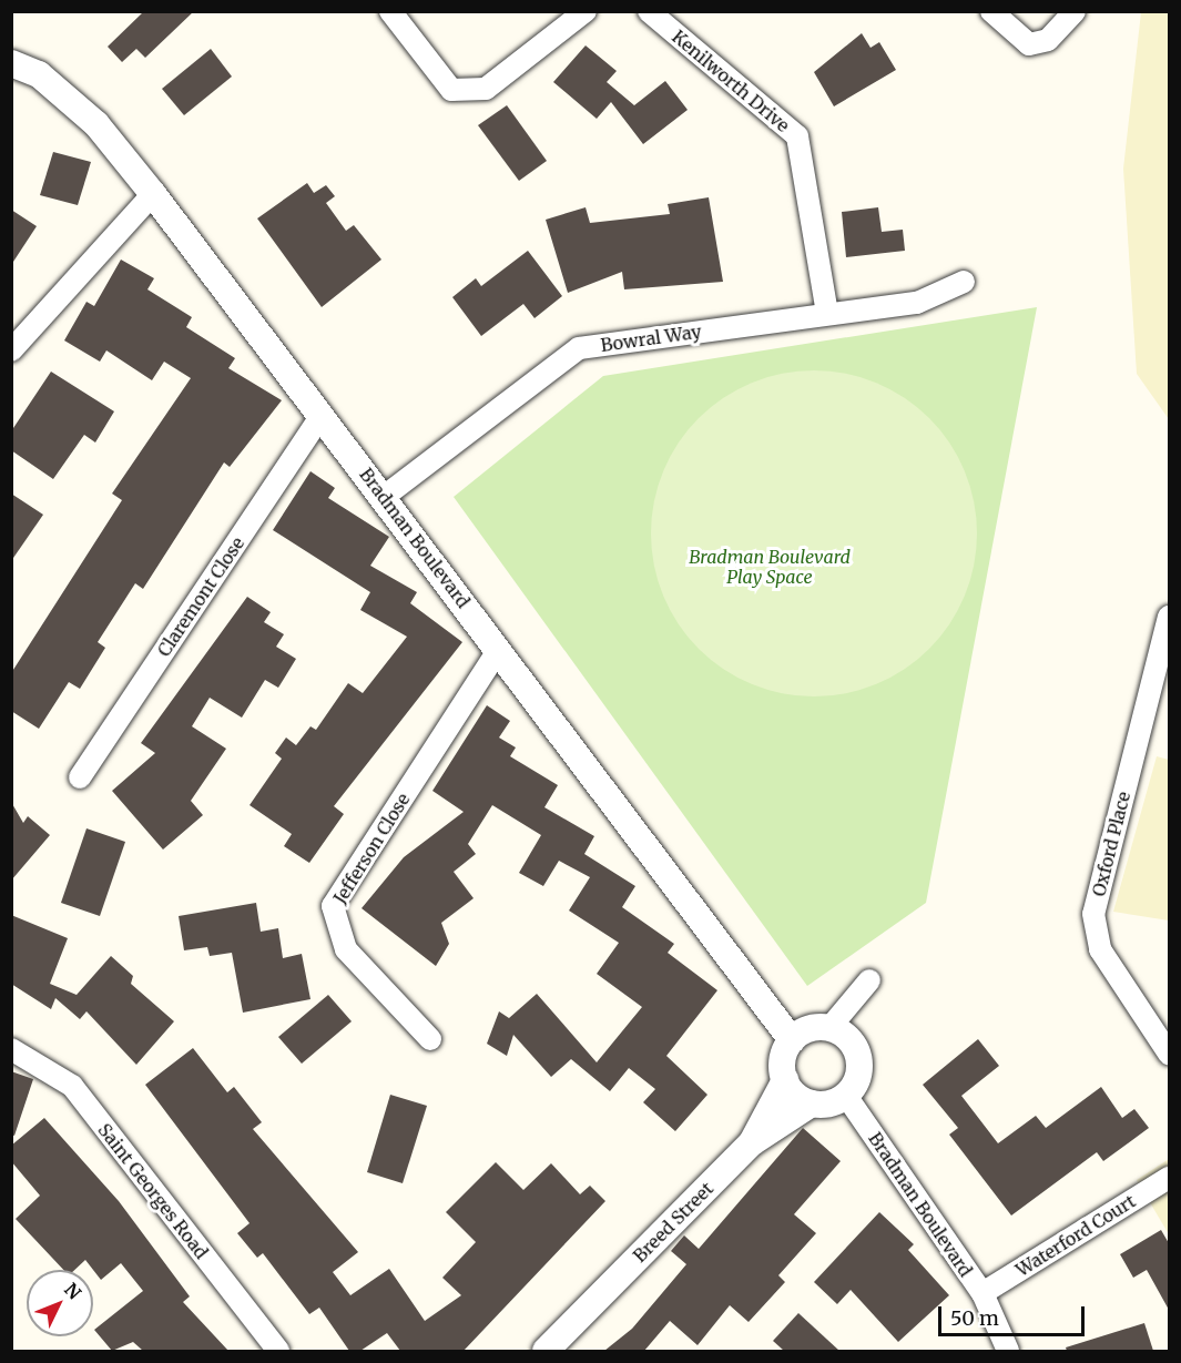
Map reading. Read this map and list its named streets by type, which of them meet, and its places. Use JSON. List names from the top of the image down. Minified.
{"streets":{"street":["Kenilworth Drive","Bowral Way","Bradman Boulevard","Claremont Close","Oxford Place","Jefferson Close","Saint Georges Road","Breed Street","Waterford Court"]},"crossings":[["Kenilworth Drive","Bowral Way"],["Bowral Way","Bradman Boulevard"],["Bradman Boulevard","Claremont Close"],["Bradman Boulevard","Jefferson Close"],["Bradman Boulevard","Breed Street"],["Bradman Boulevard","Waterford Court"]],"parks":["Bradman Boulevard Play Space"],"scale_bar":"50 m","north":"top right"}
